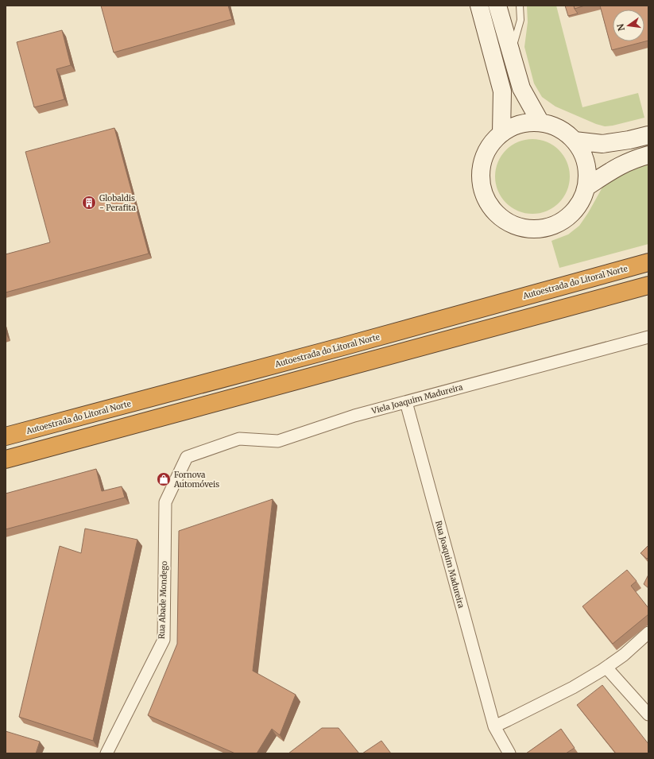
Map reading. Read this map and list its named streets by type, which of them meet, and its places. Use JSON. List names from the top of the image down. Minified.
{"streets":{"highway":["Autoestrada do Litoral Norte"],"street":["Viela Joaquim Madureira","Rua Joaquim Madureira","Rua Abade Mondego"]},"crossings":[["Viela Joaquim Madureira","Rua Joaquim Madureira"],["Viela Joaquim Madureira","Rua Abade Mondego"]],"places":{"building":["Globaldis - Perafita"],"shop":["Fornova Automóveis"]},"north":"left"}
